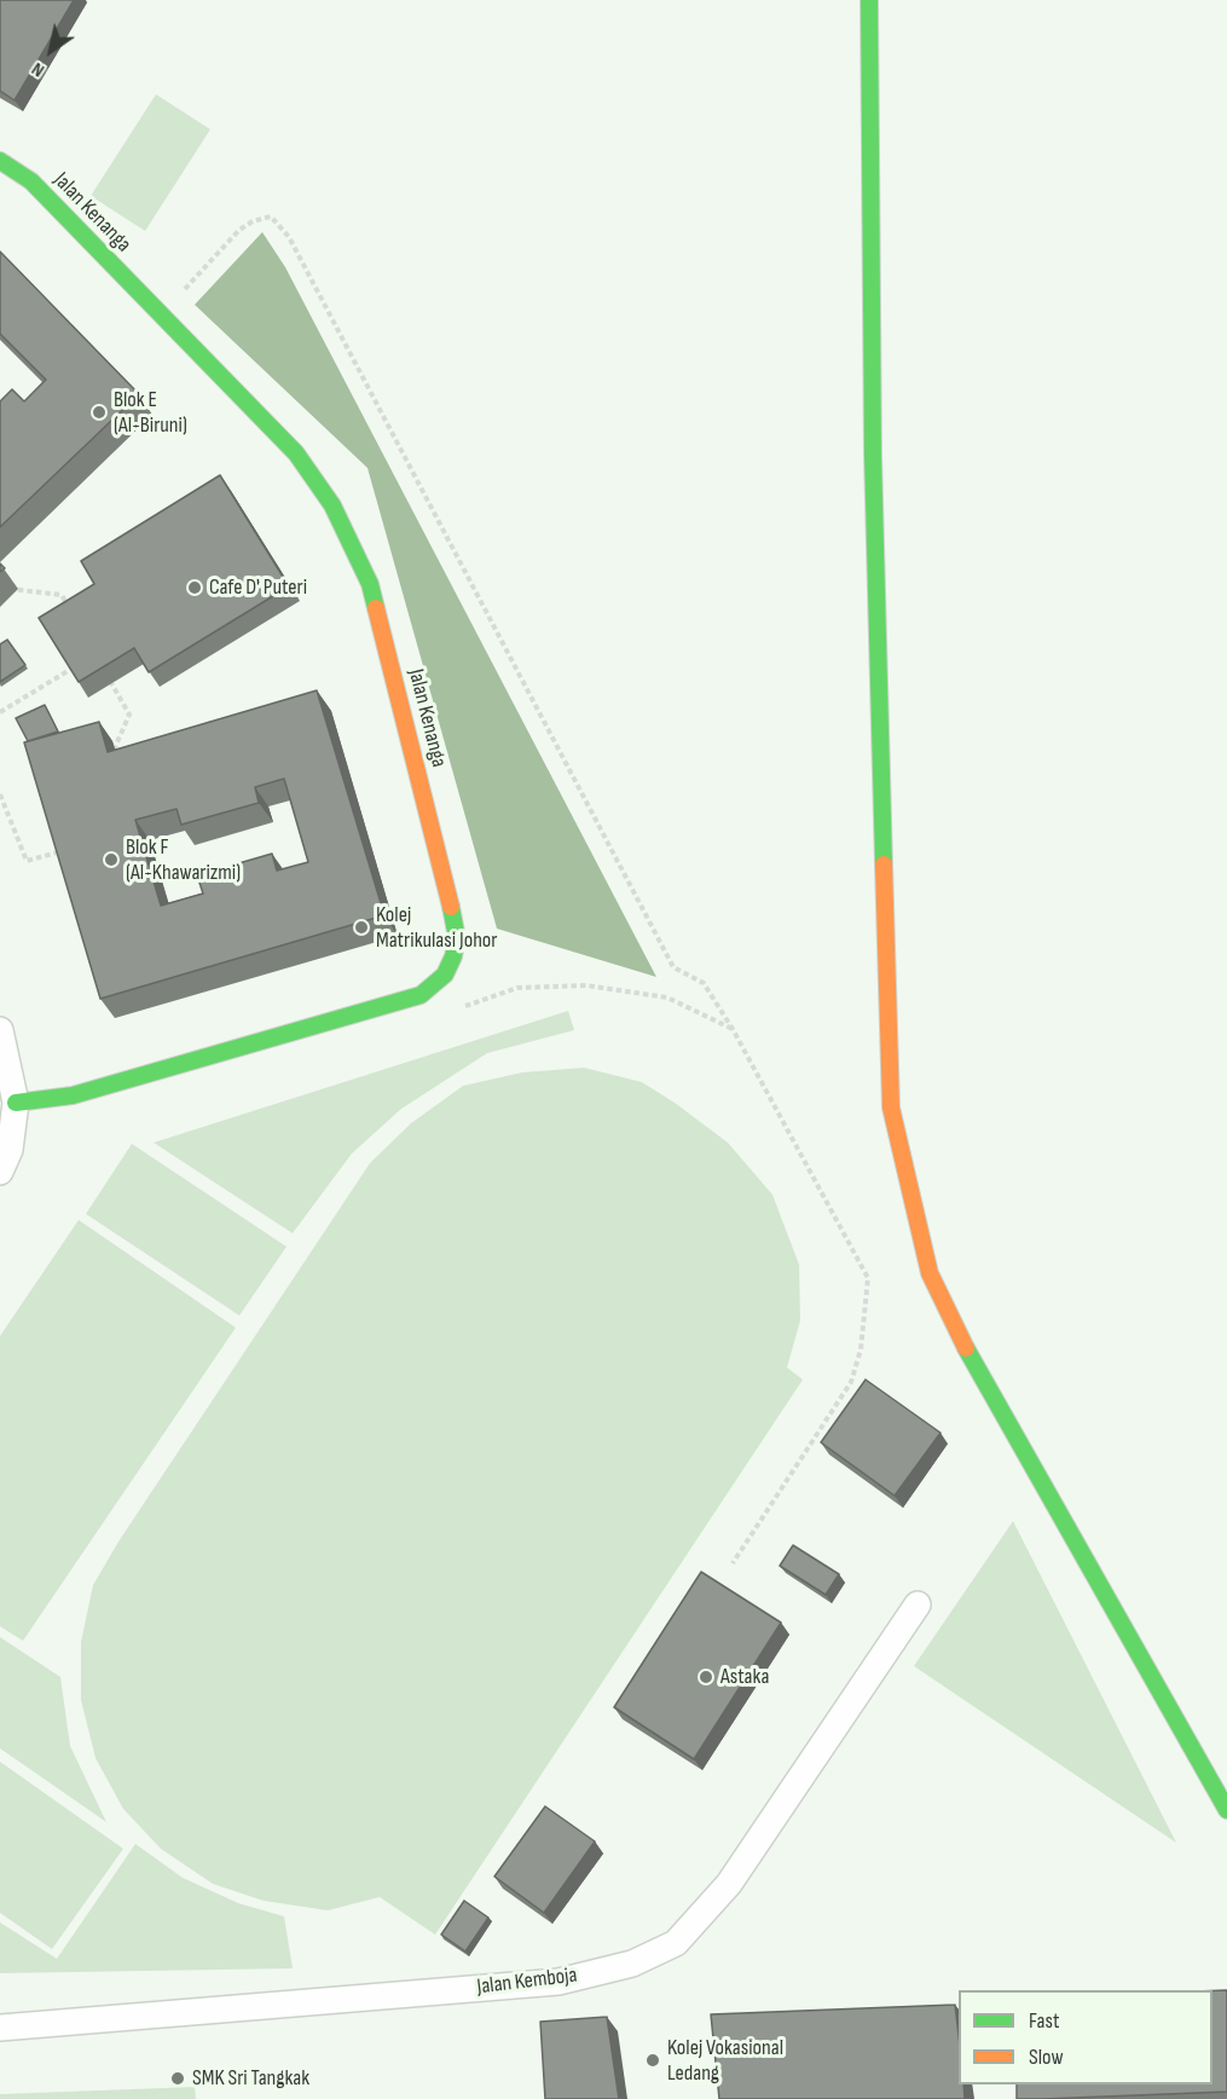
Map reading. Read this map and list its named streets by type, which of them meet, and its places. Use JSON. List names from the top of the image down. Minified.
{"streets":{"street":["Jalan Kenanga","Jalan Kemboja"]},"places":["Blok E (Al-Biruni)","Cafe D' Puteri","Blok F (Al-Khawarizmi)","Kolej Matrikulasi Johor","Astaka","Kolej Vokasional Ledang","SMK Sri Tangkak"],"legend":["Fast","Slow"],"north":"bottom left"}
